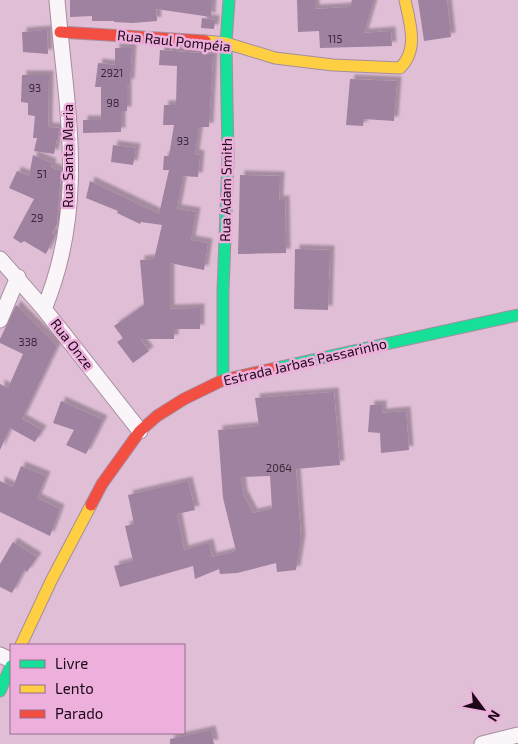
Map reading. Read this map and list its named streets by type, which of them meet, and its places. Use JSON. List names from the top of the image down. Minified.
{"streets":{"street":["Rua Raul Pompéia","Rua Santa Maria","Rua Adam Smith","Rua Onze","Estrada Jarbas Passarinho"]},"crossings":[["Rua Raul Pompéia","Rua Santa Maria"],["Rua Raul Pompéia","Rua Adam Smith"],["Rua Santa Maria","Rua Onze"],["Rua Adam Smith","Estrada Jarbas Passarinho"],["Rua Onze","Estrada Jarbas Passarinho"]],"house_numbers":["115","2921","93","98","93","51","29","338","2064"],"legend":["Livre","Lento","Parado"],"north":"bottom right"}
